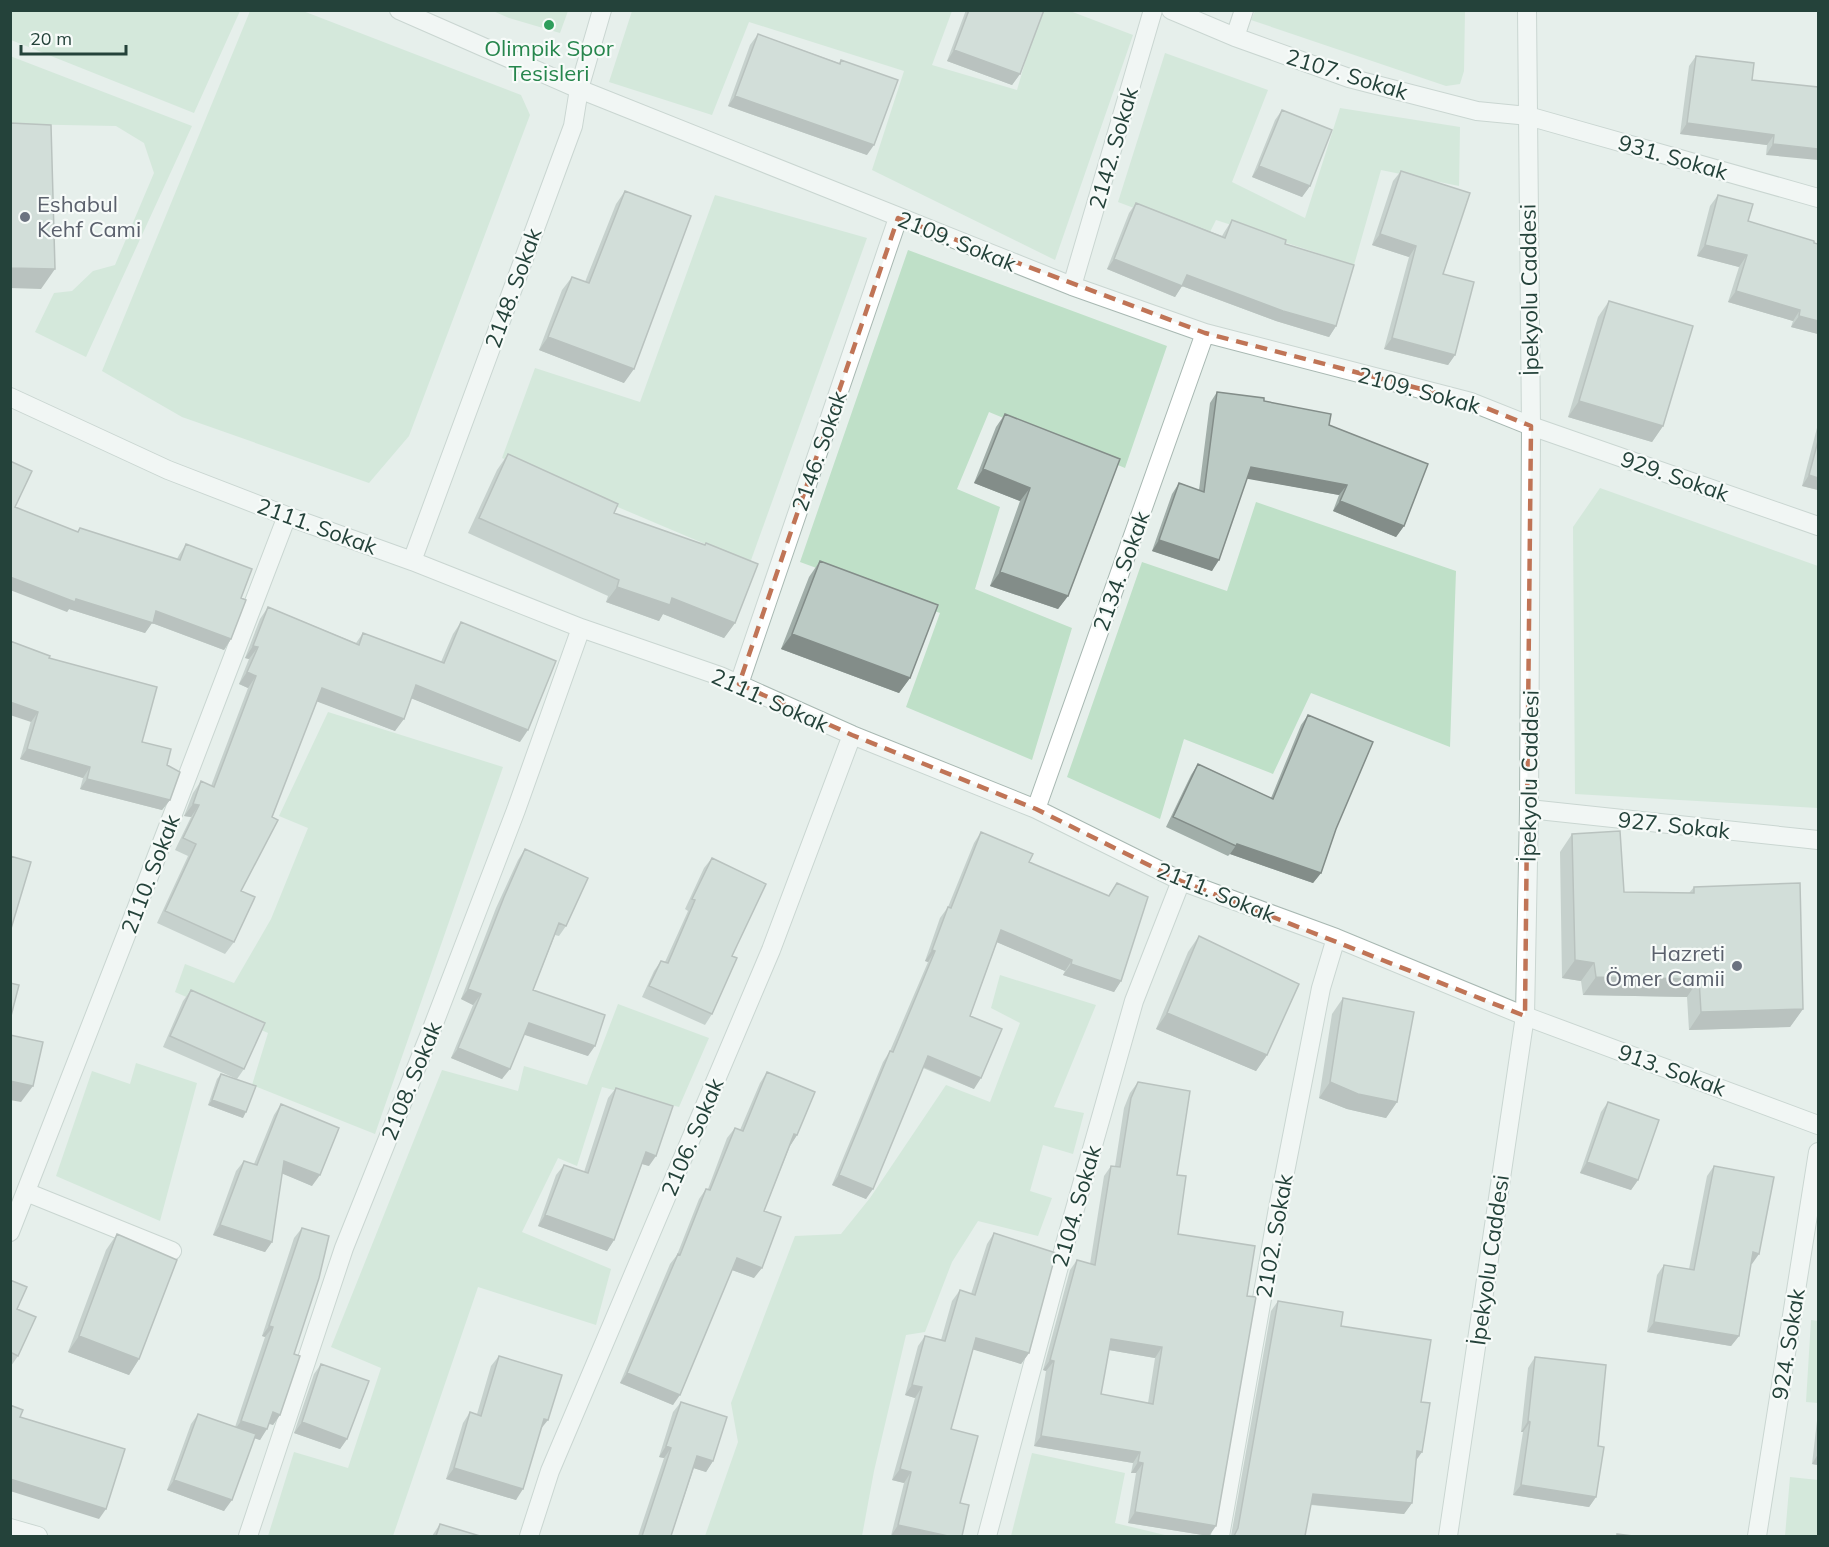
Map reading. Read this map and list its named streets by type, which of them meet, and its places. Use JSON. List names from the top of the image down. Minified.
{"streets":{"street":["2107. Sokak","2142. Sokak","931. Sokak","2109. Sokak","2148. Sokak","İpekyolu Caddesi","2146. Sokak","929. Sokak","2111. Sokak","2134. Sokak","927. Sokak","2110. Sokak","913. Sokak","2108. Sokak","2106. Sokak","2104. Sokak","2102. Sokak","924. Sokak"]},"crossings":[["2107. Sokak","931. Sokak"],["2107. Sokak","İpekyolu Caddesi"],["2142. Sokak","2109. Sokak"],["931. Sokak","İpekyolu Caddesi"],["2109. Sokak","2148. Sokak"],["2109. Sokak","İpekyolu Caddesi"],["2109. Sokak","2146. Sokak"],["2109. Sokak","929. Sokak"],["2109. Sokak","2134. Sokak"],["2148. Sokak","2111. Sokak"],["İpekyolu Caddesi","929. Sokak"],["İpekyolu Caddesi","2111. Sokak"],["İpekyolu Caddesi","927. Sokak"],["İpekyolu Caddesi","913. Sokak"],["2146. Sokak","2111. Sokak"],["2111. Sokak","2134. Sokak"],["2111. Sokak","2110. Sokak"],["2111. Sokak","913. Sokak"],["2111. Sokak","2108. Sokak"],["2111. Sokak","2106. Sokak"],["2111. Sokak","2104. Sokak"],["2111. Sokak","2102. Sokak"]],"places":["Olimpik Spor Tesisleri","Eshabul Kehf Cami","Hazreti Ömer Camii"],"scale_bar":"20 m"}
